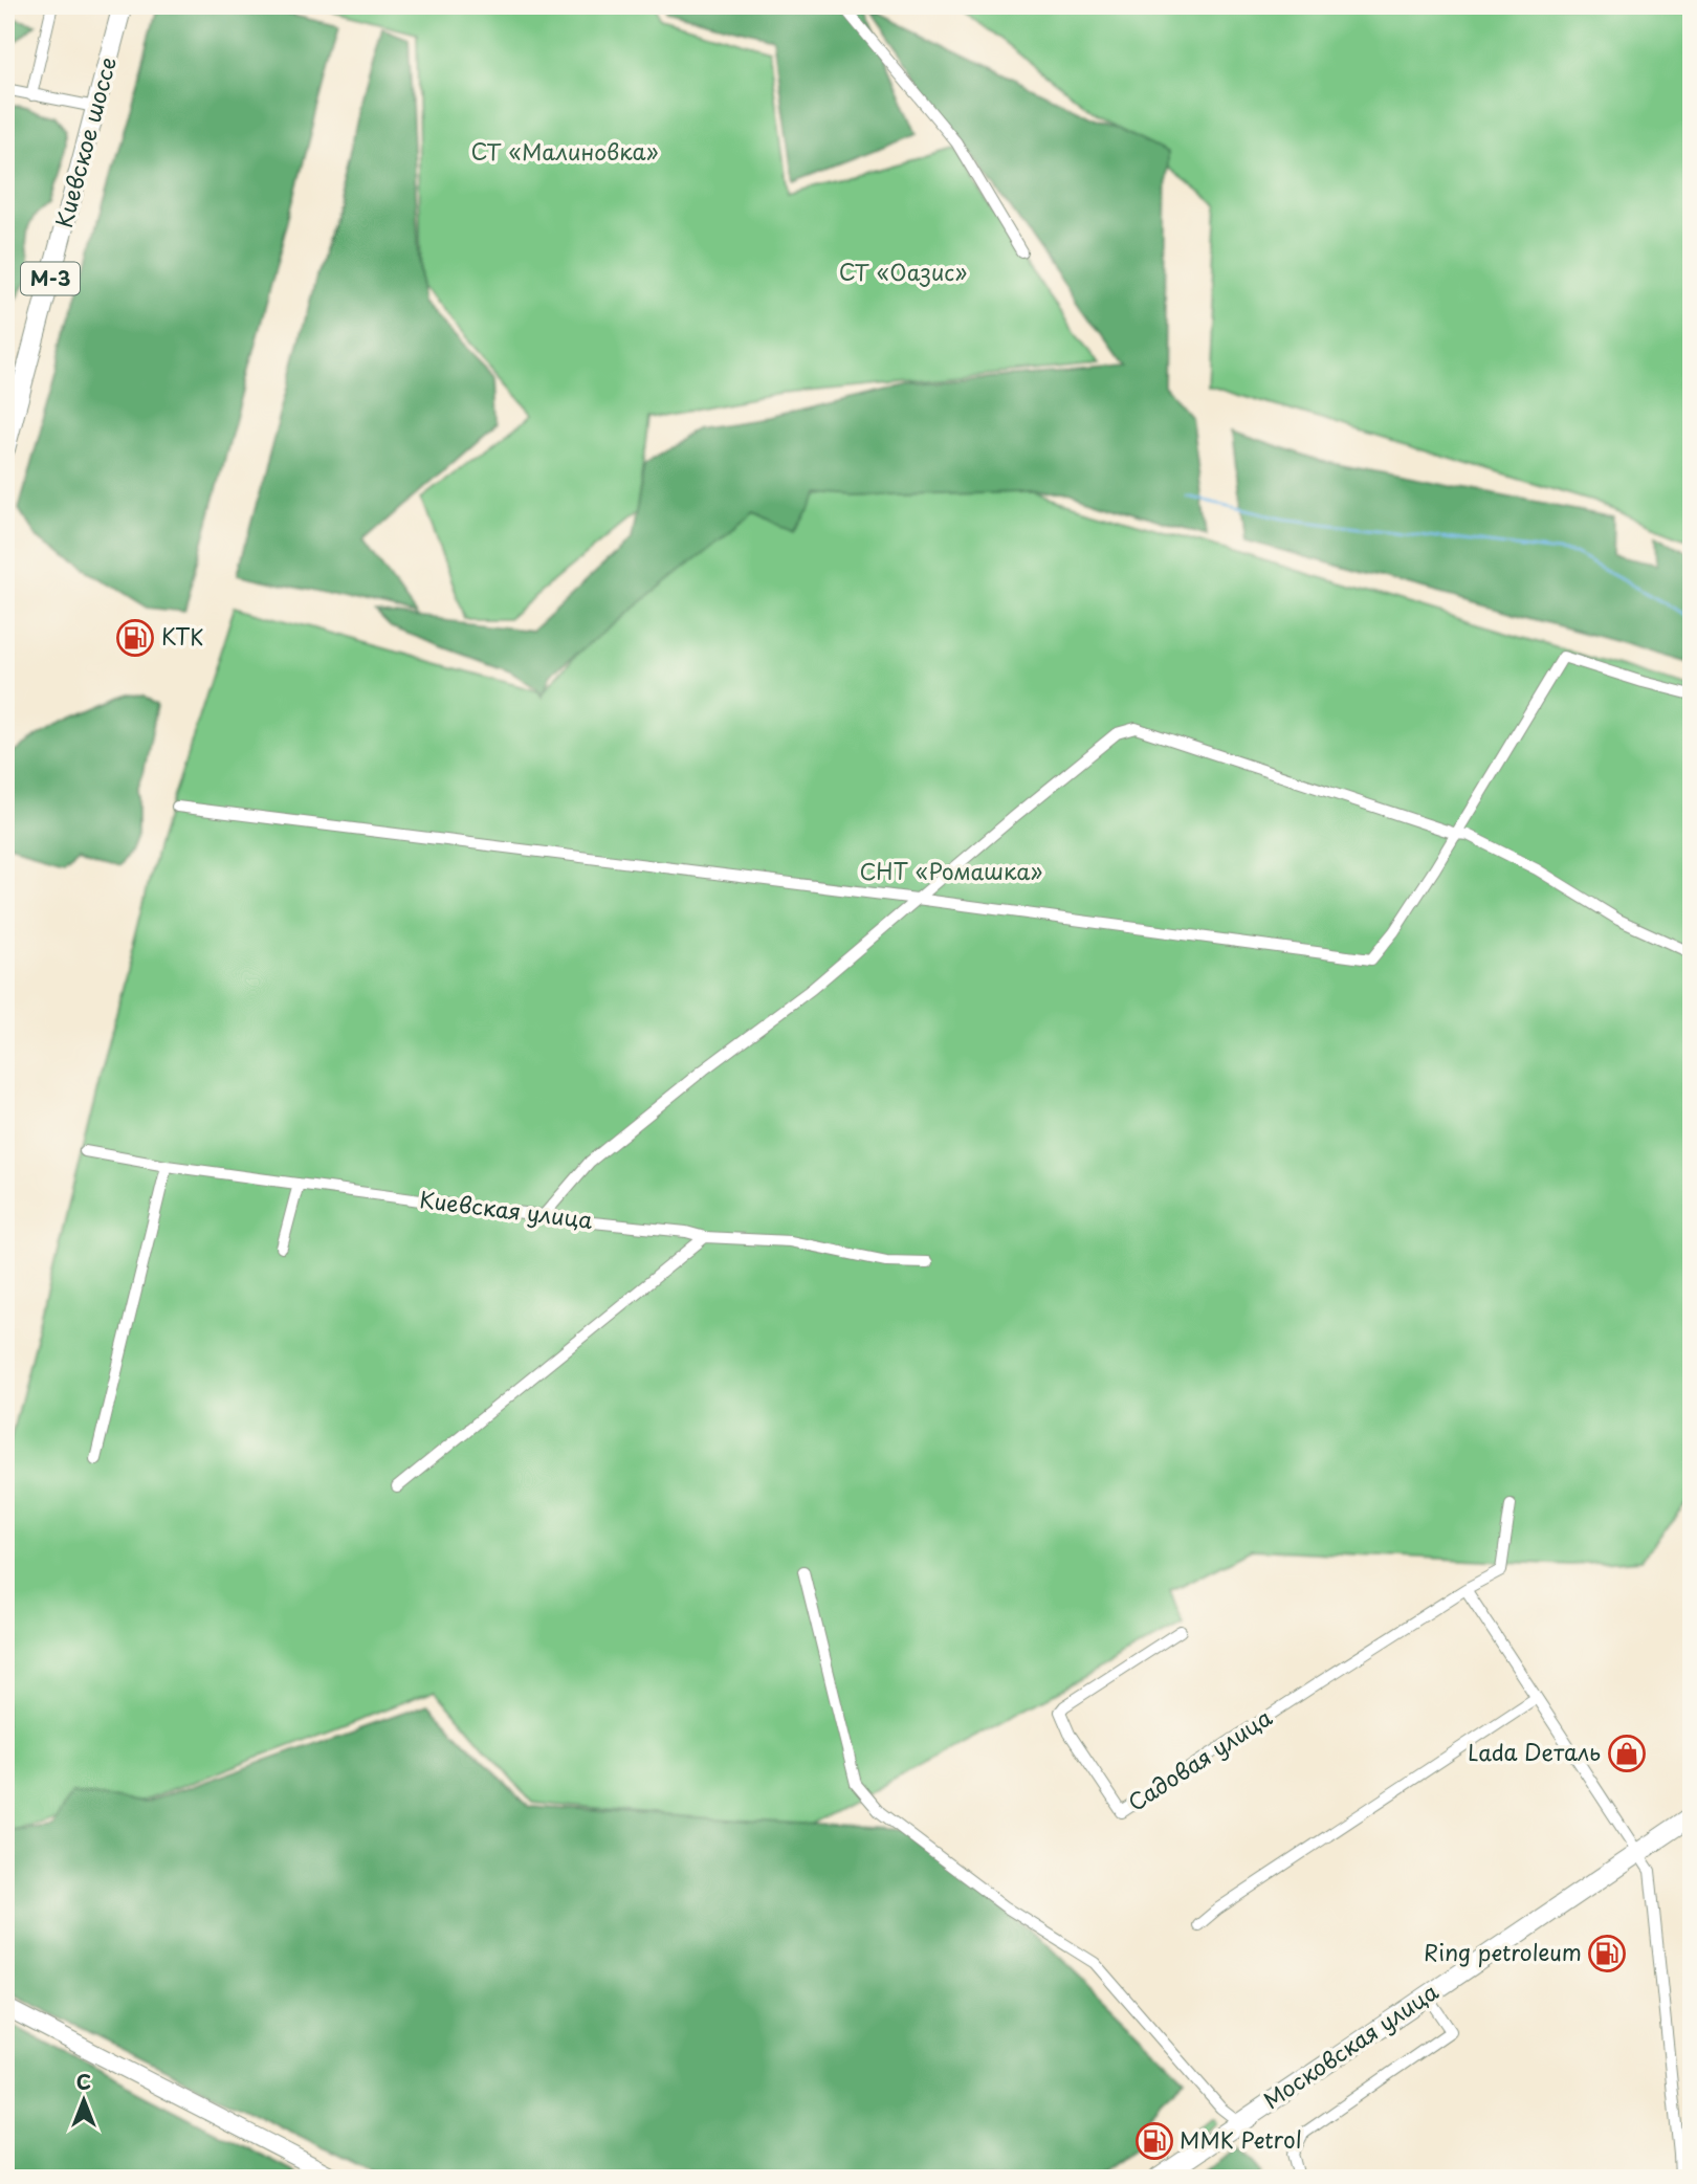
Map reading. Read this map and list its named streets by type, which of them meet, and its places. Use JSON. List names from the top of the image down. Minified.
{"streets":{"highway":["Киевское шоссе","М-3","Московская улица"],"street":["Киевская улица","Садовая улица"]},"parks":["СТ «Малиновка»","СТ «Оазис»","СНТ «Ромашка»"],"places":{"fuel station":["КТК","Ring petroleum","MMK Petrol"],"shop":["Lada Dеталь"]},"north":"top"}
